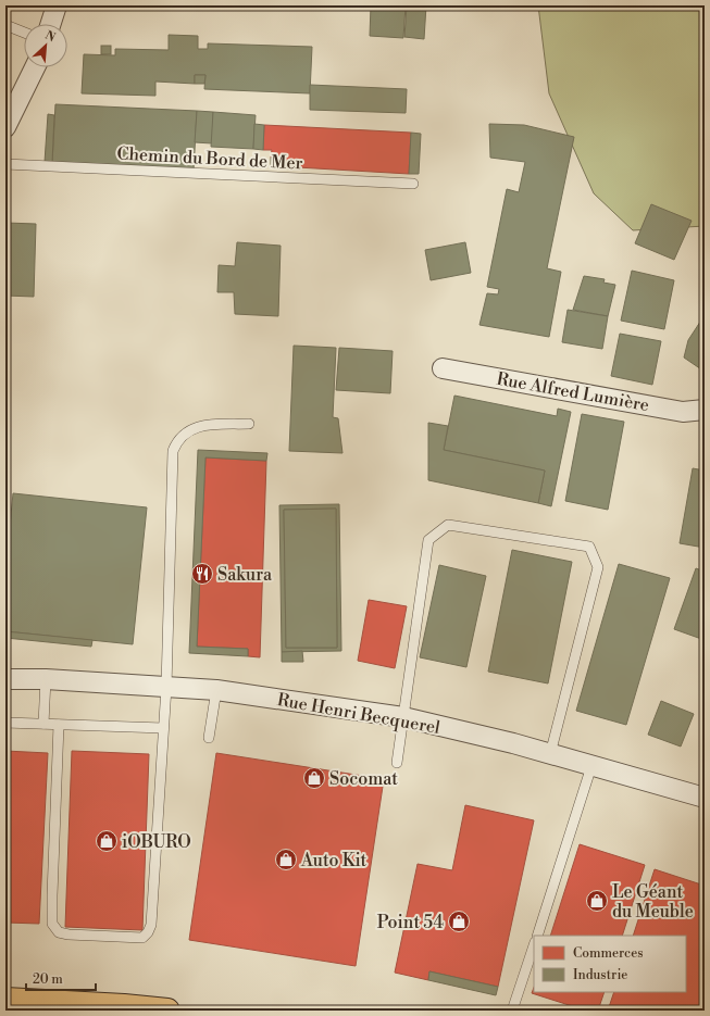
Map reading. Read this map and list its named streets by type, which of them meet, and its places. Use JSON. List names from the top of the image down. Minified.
{"streets":{"street":["Rue Alfred Lumière","Rue Henri Becquerel"],"lane":["Chemin du Bord de Mer"]},"places":{"restaurant":["Sakura"],"shop":["Socomat","iOBURO","Auto Kit","Le Géant du Meuble","Point 54"]},"legend":["Commerces","Industrie"],"scale_bar":"20 m","north":"top right"}
